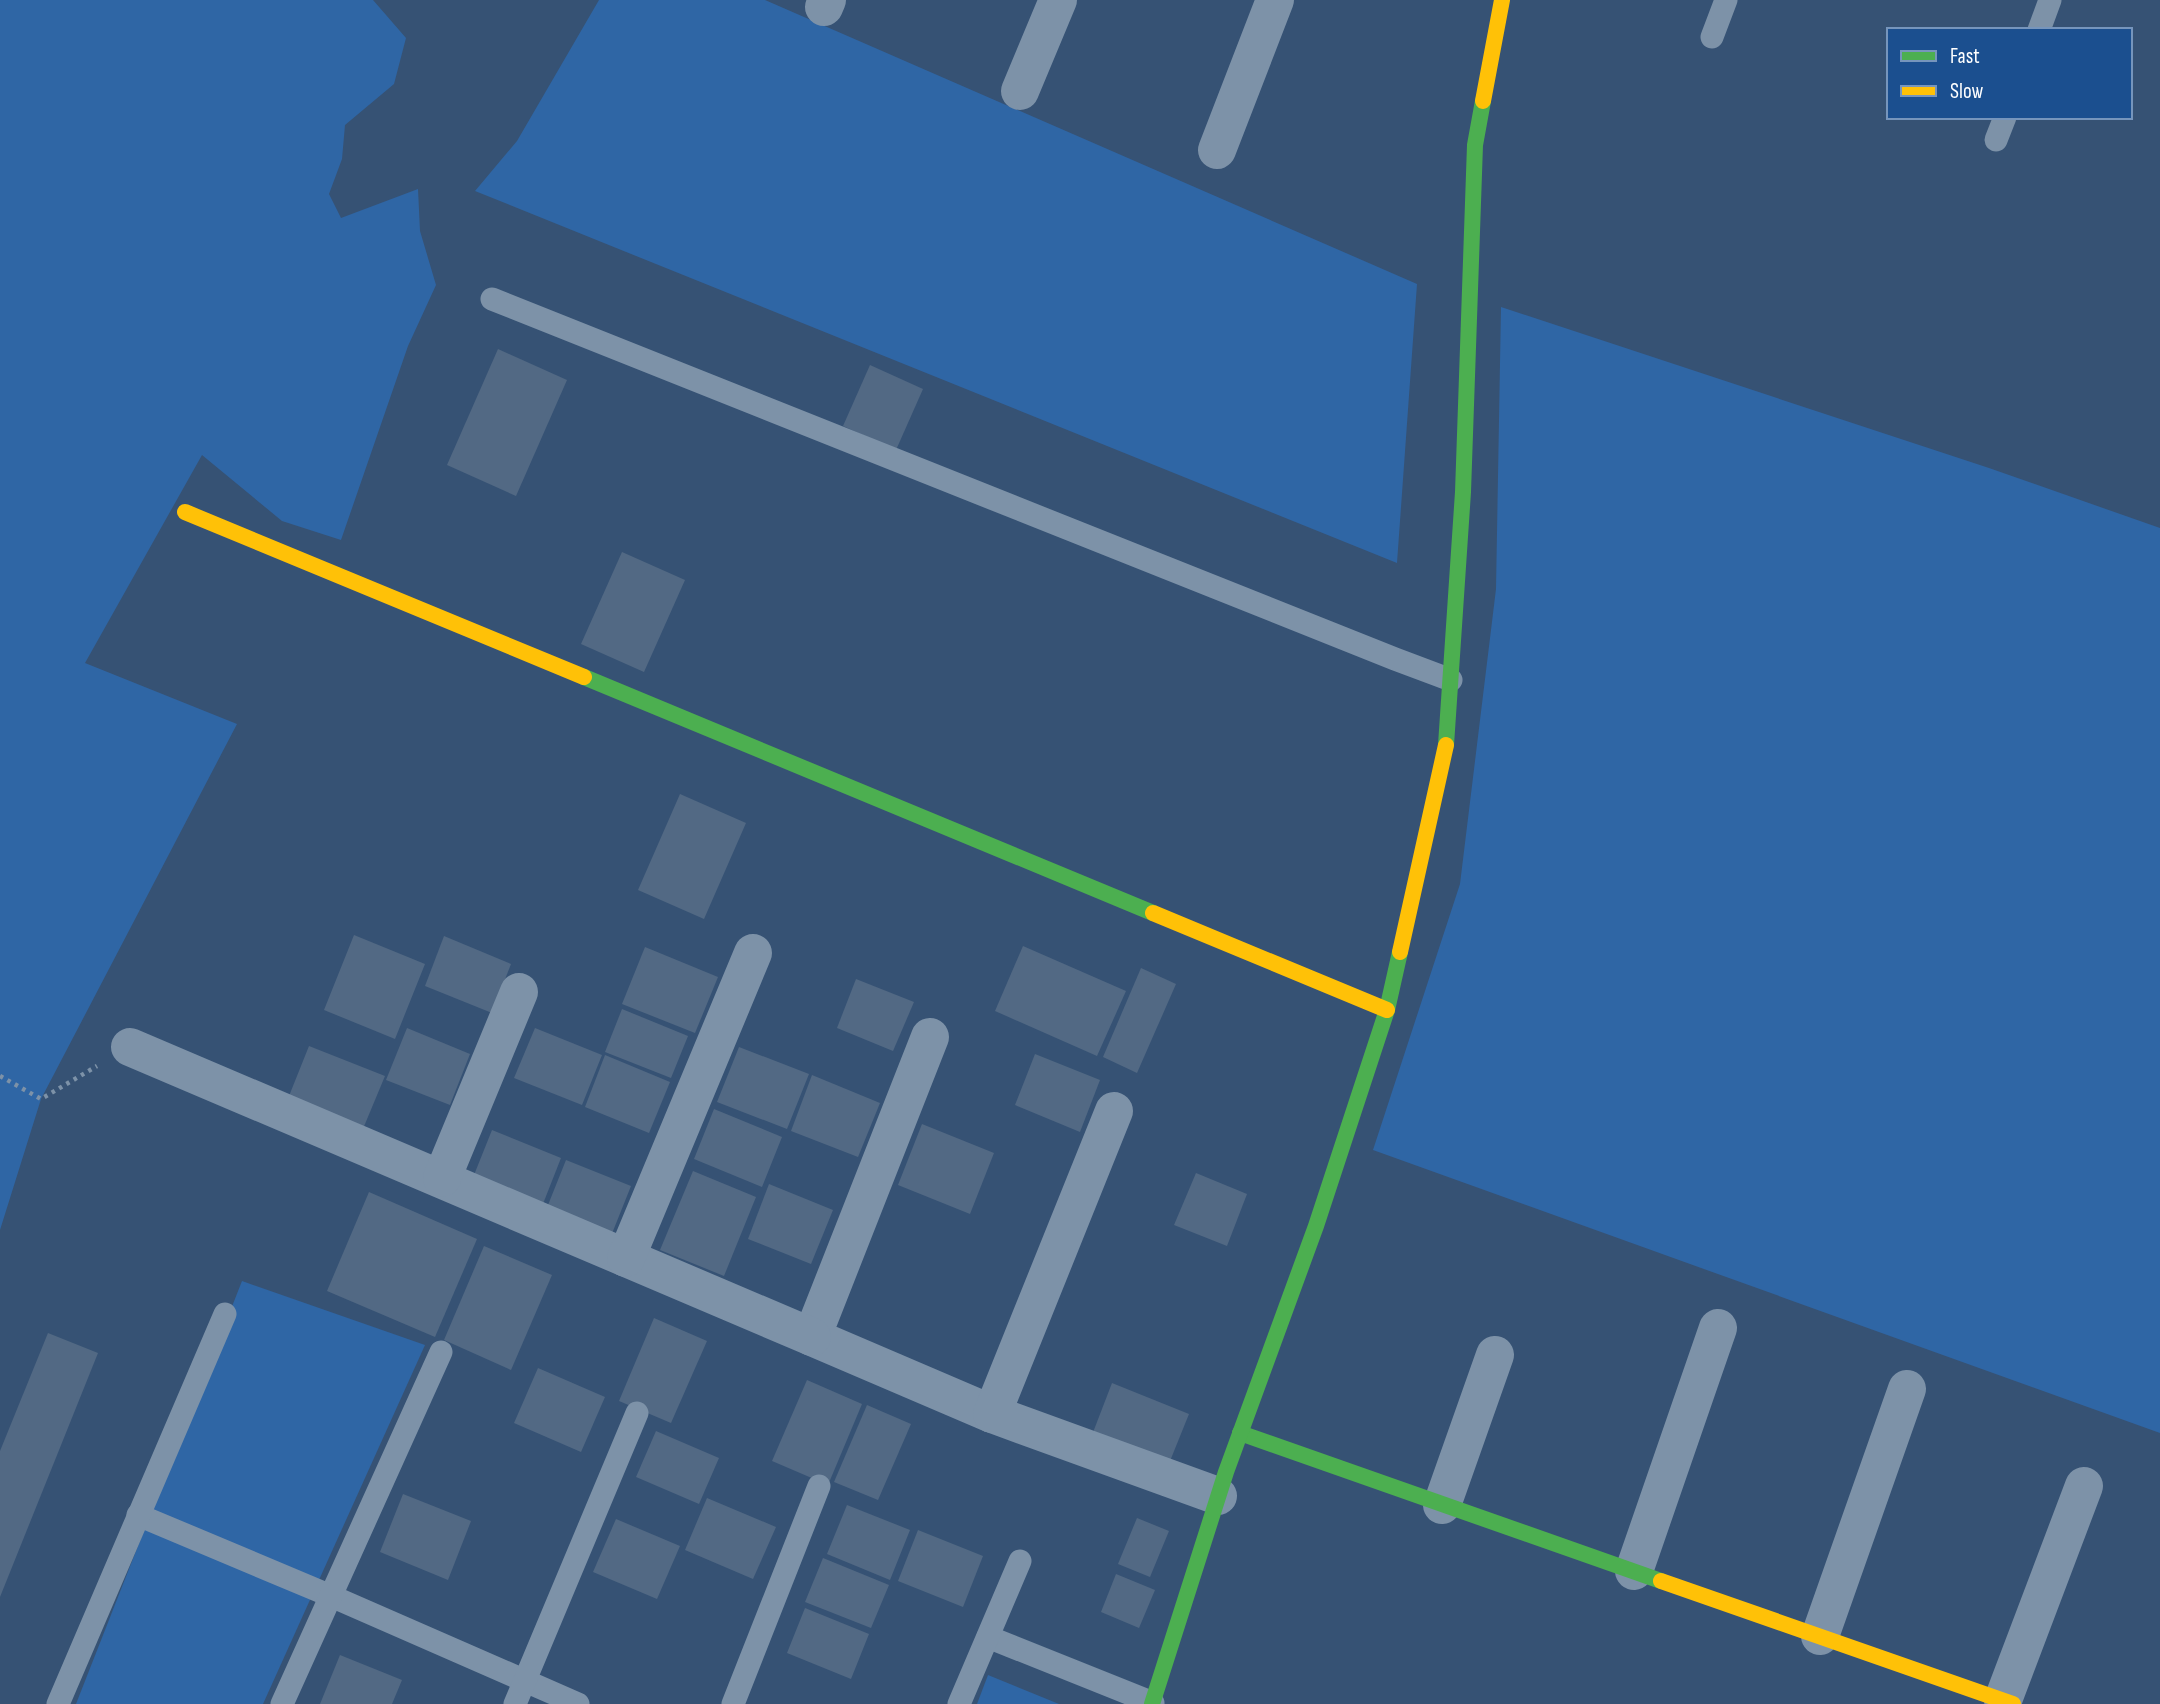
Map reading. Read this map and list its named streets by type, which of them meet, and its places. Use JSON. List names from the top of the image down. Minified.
{"legend":["Fast","Slow"]}
